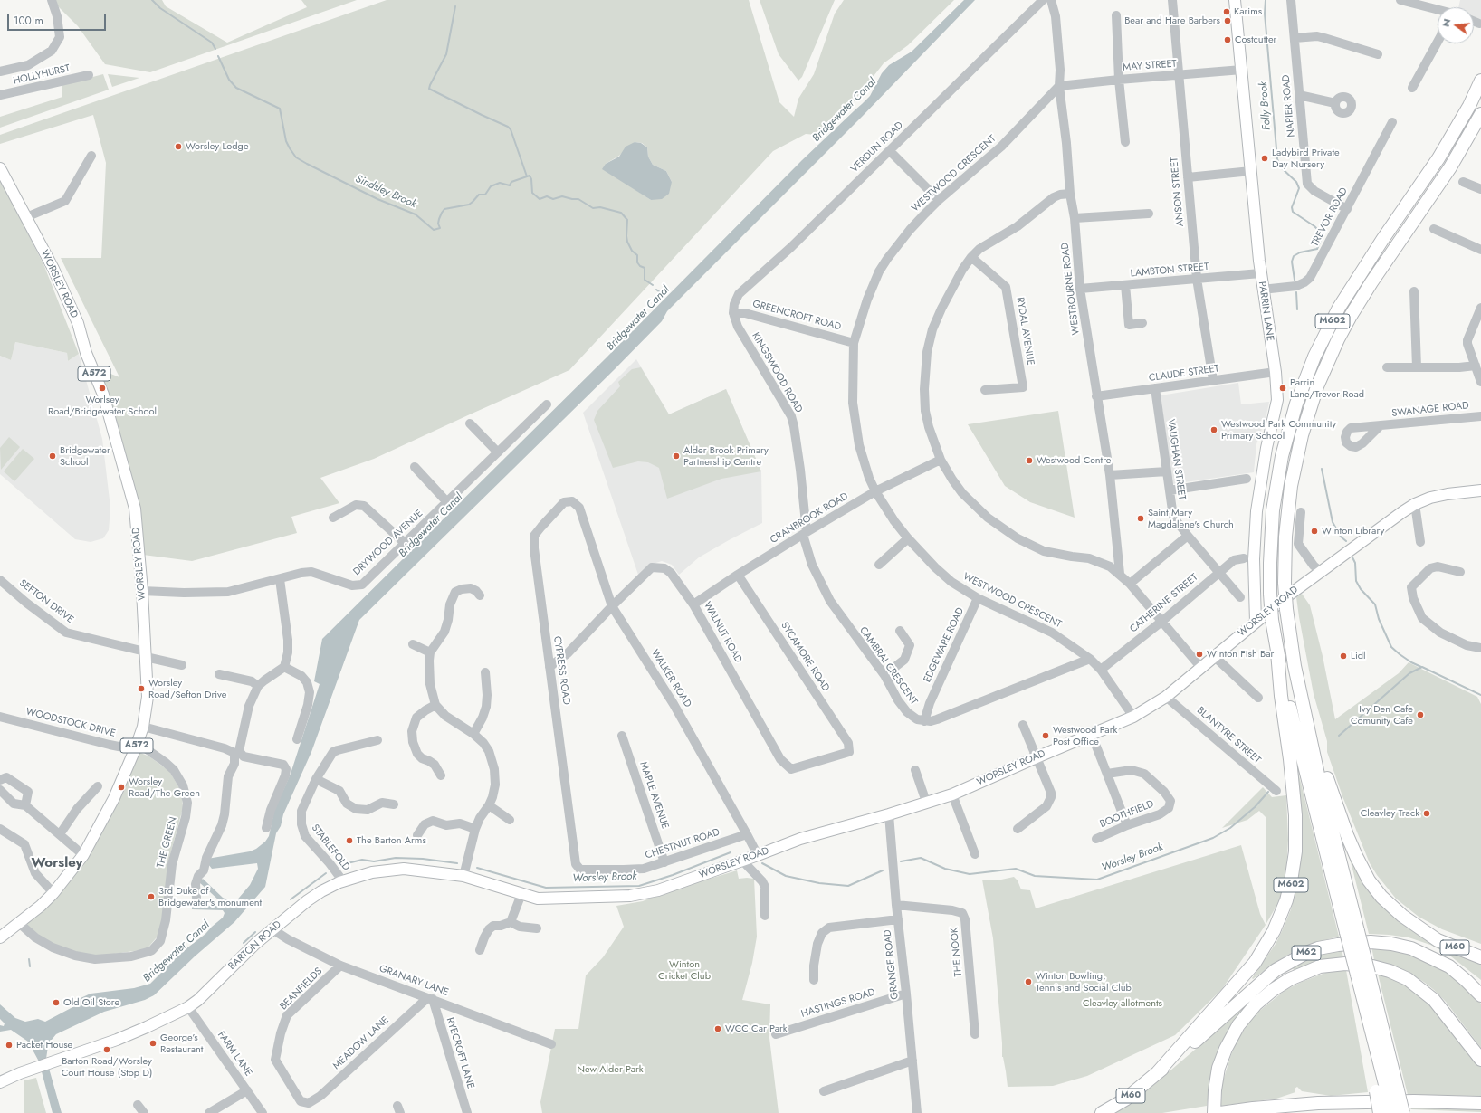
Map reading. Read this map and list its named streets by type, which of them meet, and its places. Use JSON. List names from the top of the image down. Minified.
{"streets":{"highway":["M602","M60","M62"],"main road":["WORSLEY ROAD","PARRIN LANE","A572","BARTON ROAD"],"street":["MAY STREET","HOLLYHURST","NAPIER ROAD","VERDUN ROAD","WESTWOOD CRESCENT","ANSON STREET","TREVOR ROAD","LAMBTON STREET","WESTBOURNE ROAD","GREENCROFT ROAD","RYDAL AVENUE","KINGSWOOD ROAD","CLAUDE STREET","SWANAGE ROAD","VAUGHAN STREET","CRANBROOK ROAD","DRYWOOD AVENUE","SEFTON DRIVE","CATHERINE STREET","WALNUT ROAD","EDGEWARE ROAD","SYCAMORE ROAD","CAMBRAI CRESCENT","CYPRESS ROAD","WALKER ROAD","WOODSTOCK DRIVE","BLANTYRE STREET","MAPLE AVENUE","BOOTHFIELD","THE GREEN","CHESTNUT ROAD","STABLEFOLD","THE NOOK","GRANGE ROAD","GRANARY LANE","BEANFIELDS","HASTINGS ROAD","MEADOW LANE","RYECROFT LANE","FARM LANE"]},"crossings":[["MAY STREET","WESTWOOD CRESCENT"],["MAY STREET","ANSON STREET"],["MAY STREET","WESTBOURNE ROAD"],["MAY STREET","PARRIN LANE"],["NAPIER ROAD","TREVOR ROAD"],["VERDUN ROAD","GREENCROFT ROAD"],["VERDUN ROAD","KINGSWOOD ROAD"],["WESTWOOD CRESCENT","WORSLEY ROAD"],["WESTWOOD CRESCENT","WESTBOURNE ROAD"],["WESTWOOD CRESCENT","GREENCROFT ROAD"],["WESTWOOD CRESCENT","CRANBROOK ROAD"],["WESTWOOD CRESCENT","CATHERINE STREET"],["WESTWOOD CRESCENT","EDGEWARE ROAD"],["ANSON STREET","LAMBTON STREET"],["ANSON STREET","CLAUDE STREET"],["TREVOR ROAD","PARRIN LANE"],["LAMBTON STREET","WESTBOURNE ROAD"],["LAMBTON STREET","PARRIN LANE"],["WORSLEY ROAD","PARRIN LANE"],["WORSLEY ROAD","DRYWOOD AVENUE"],["WORSLEY ROAD","SEFTON DRIVE"],["WORSLEY ROAD","WALKER ROAD"],["WORSLEY ROAD","WOODSTOCK DRIVE"],["WORSLEY ROAD","BLANTYRE STREET"],["WORSLEY ROAD","THE GREEN"],["WORSLEY ROAD","BARTON ROAD"],["WORSLEY ROAD","GRANGE ROAD"],["WESTBOURNE ROAD","CLAUDE STREET"],["PARRIN LANE","CLAUDE STREET"],["GREENCROFT ROAD","KINGSWOOD ROAD"],["M602","M60"],["M602","M62"],["KINGSWOOD ROAD","CRANBROOK ROAD"],["KINGSWOOD ROAD","CAMBRAI CRESCENT"],["CLAUDE STREET","VAUGHAN STREET"],["VAUGHAN STREET","CATHERINE STREET"],["CRANBROOK ROAD","WALNUT ROAD"],["CRANBROOK ROAD","SYCAMORE ROAD"],["CRANBROOK ROAD","CAMBRAI CRESCENT"],["WALNUT ROAD","SYCAMORE ROAD"],["WALNUT ROAD","WALKER ROAD"],["EDGEWARE ROAD","CAMBRAI CRESCENT"],["CYPRESS ROAD","WALKER ROAD"],["CYPRESS ROAD","CHESTNUT ROAD"],["WALKER ROAD","CHESTNUT ROAD"],["WOODSTOCK DRIVE","THE GREEN"],["MAPLE AVENUE","CHESTNUT ROAD"],["STABLEFOLD","BARTON ROAD"],["BARTON ROAD","GRANARY LANE"],["BARTON ROAD","FARM LANE"],["M60","M62"],["THE NOOK","GRANGE ROAD"],["GRANGE ROAD","HASTINGS ROAD"],["GRANARY LANE","BEANFIELDS"],["GRANARY LANE","MEADOW LANE"],["GRANARY LANE","RYECROFT LANE"],["BEANFIELDS","MEADOW LANE"],["MEADOW LANE","RYECROFT LANE"]],"districts":["Worsley"],"water":["Folly Brook","Bridgewater Canal","Sindsley Brook","Worsley Brook"],"parks":["Winton Cricket Club","Cleavley allotments","New Alder Park"],"places":["Karims","Bear and Hare Barbers","Costcutter","Worsley Lodge","Ladybird Private Day Nursery","Worlsey Road/Bridgewater School","Parrin Lane/Trevor Road","Westwood Park Community Primary School","Bridgewater School","Alder Brook Primary Partnership Centre","Westwood Centre","Saint Mary Magdalene's Church","Winton Library","Winton Fish Bar","Lidl","Worsley Road/Sefton Drive","Ivy Den Cafe Comunity Cafe","Westwood Park Post Office","Worsley Road/The Green","Cleavley Track","The Barton Arms","3rd Duke of Bridgewater's monument","Winton Bowling, Tennis and Social Club","Old Oil Store","WCC Car Park","George’s Restaurant","Packet House","Barton Road/Worsley Court House (Stop D)"],"scale_bar":"100 m","north":"left"}
